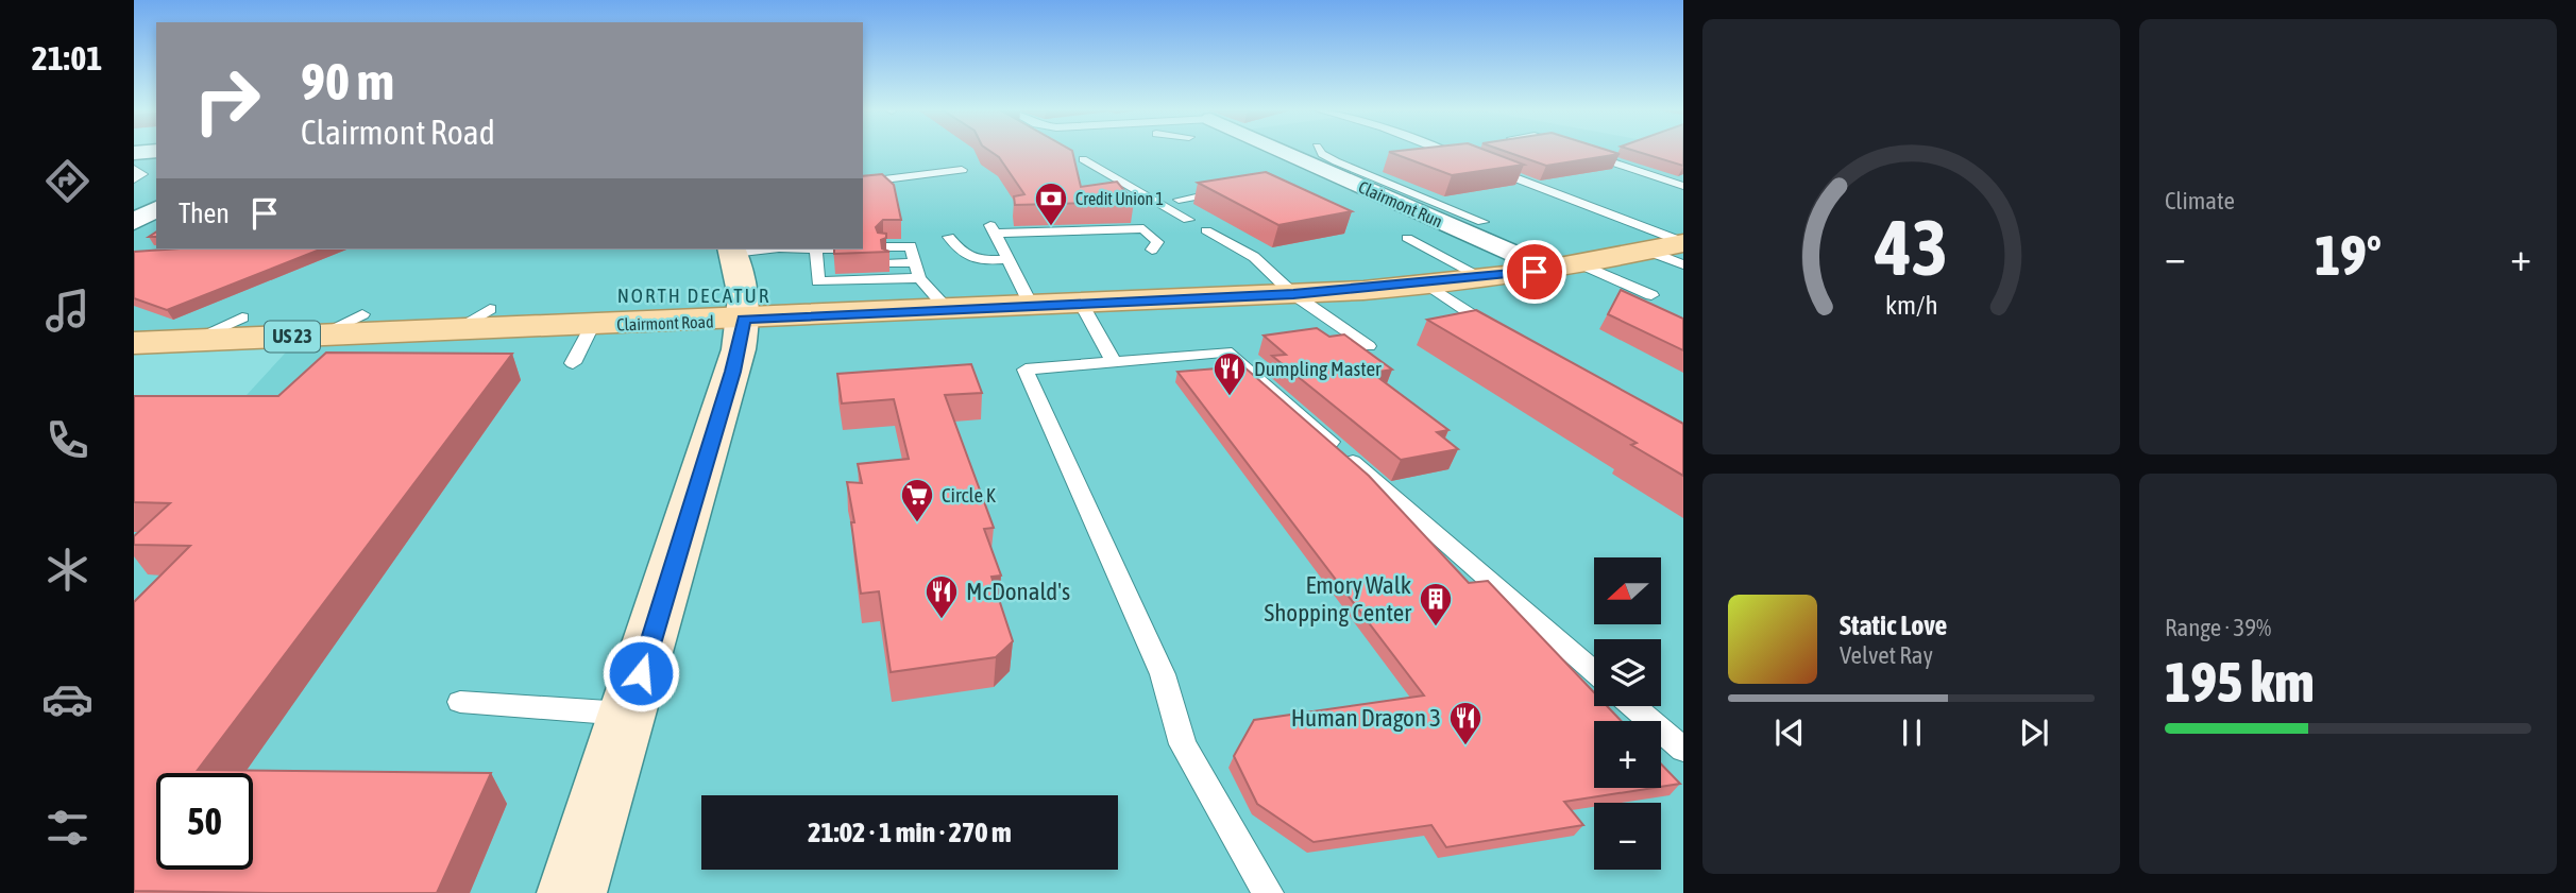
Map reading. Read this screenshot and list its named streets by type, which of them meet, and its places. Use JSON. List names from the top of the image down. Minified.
{"streets":{"main road":["Clairmont Road","US 23"],"street":["Clairmont Run"]},"crossings":[["Clairmont Run","Clairmont Road"]],"districts":["NORTH DECATUR"],"places":{"bank":["Credit Union 1"],"restaurant":["Dumpling Master","McDonald's","Human Dragon 3"],"supermarket":["Circle K"],"building":["Emory Walk Shopping Center"]},"north":"left","page":{"tabs":"21:01","tile":["Climate",["Range · 39%","195 km"]],"turn":["90 m","Clairmont Road"],"then":"Then","heat":["−","19°","+"],"map_buttons":["+","−"],"song":["Static Love","Velvet Ray"],"limit":"50","trip":"21:02 · 1 min · 270 m","gauge":["43","km/h"]}}
